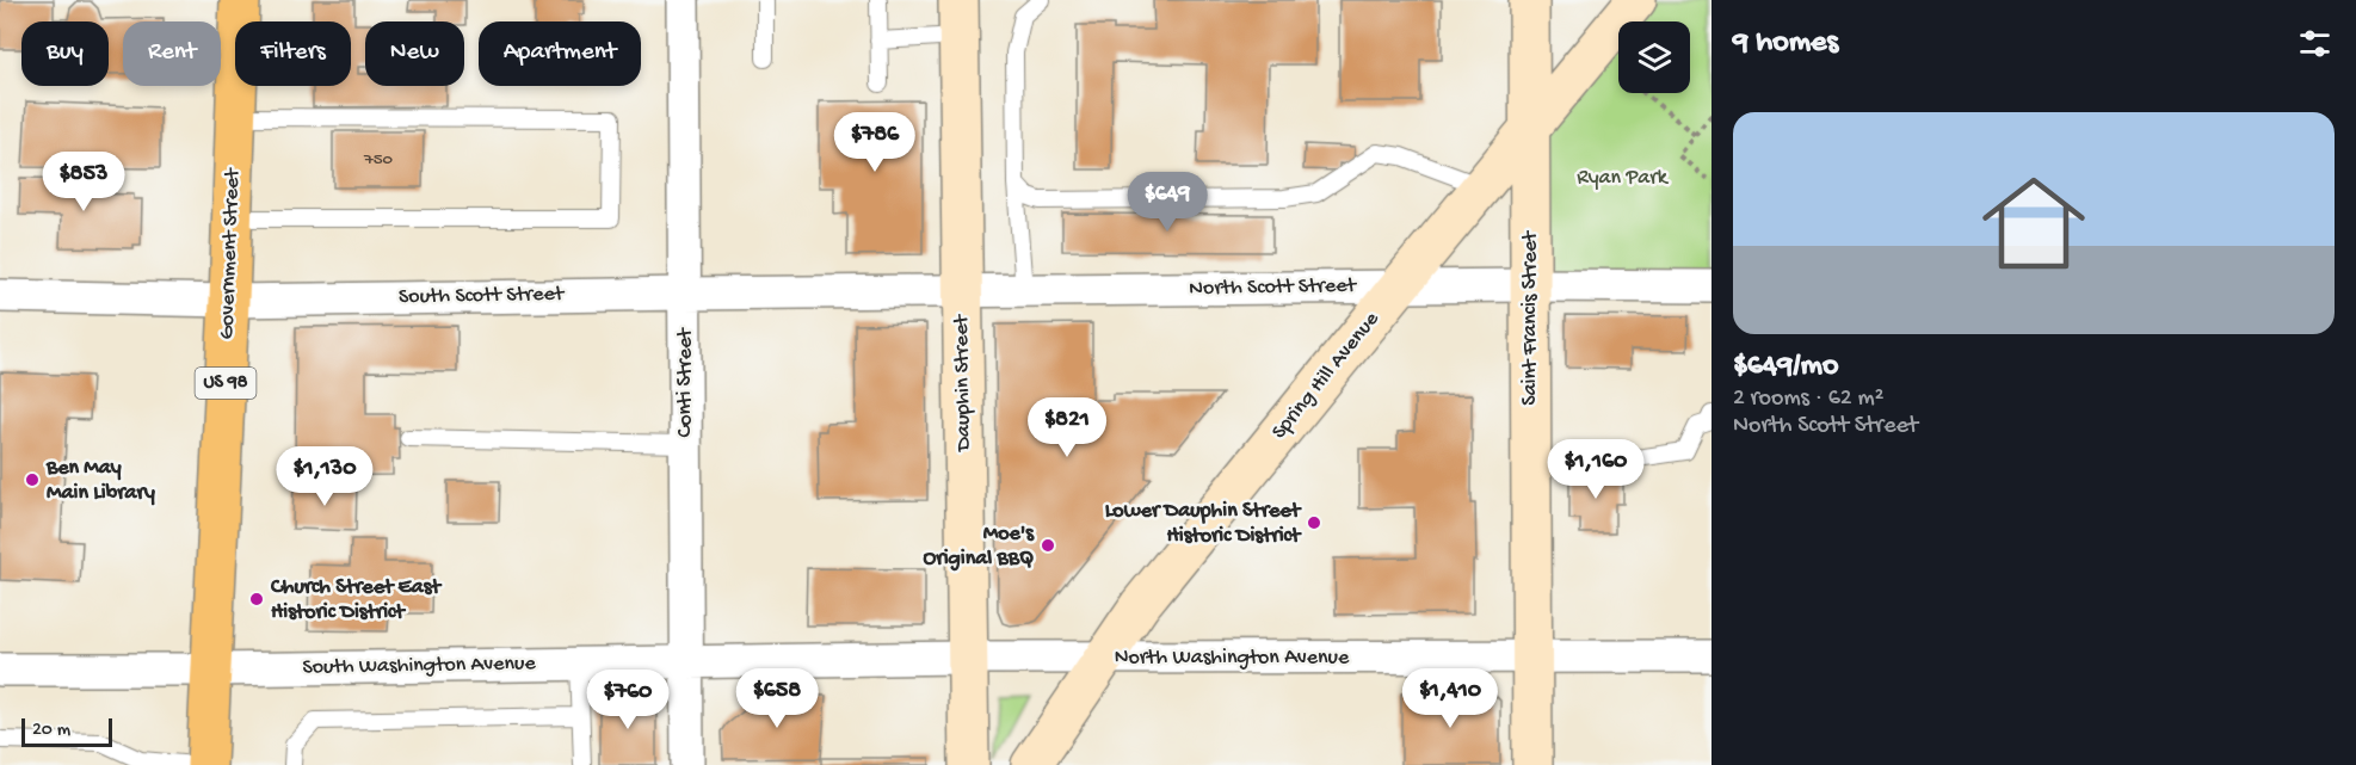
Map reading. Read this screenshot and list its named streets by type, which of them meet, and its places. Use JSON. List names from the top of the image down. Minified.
{"streets":{"main road":["Government Street","US 98"],"street":["North Scott Street","South Scott Street","Saint Francis Street","Spring Hill Avenue","Conti Street","Dauphin Street","North Washington Avenue","South Washington Avenue"]},"crossings":[["Government Street","South Scott Street"],["Government Street","South Washington Avenue"],["North Scott Street","South Scott Street"],["North Scott Street","Saint Francis Street"],["North Scott Street","Spring Hill Avenue"],["North Scott Street","Dauphin Street"],["South Scott Street","Conti Street"],["South Scott Street","Dauphin Street"],["Saint Francis Street","Spring Hill Avenue"],["Saint Francis Street","North Washington Avenue"],["Spring Hill Avenue","North Washington Avenue"],["Conti Street","South Washington Avenue"],["Dauphin Street","North Washington Avenue"],["Dauphin Street","South Washington Avenue"],["North Washington Avenue","South Washington Avenue"]],"parks":["Ryan Park"],"places":["Ben May Main Library","Lower Dauphin Street Historic District","Moe's Original BBQ","Church Street East Historic District"],"house_numbers":["750"],"scale_bar":"20 m","page":{"heading":"9 homes","chip":["Buy","Rent","Filters","New","Apartment"],"list":[{"name":"$649/mo","note":"2 rooms · 62 m² · North Scott Street"}],"price":["$786","$853","$649","$821","$1,160","$1,130","$658","$1,410","$760"],"scale":"20 m"}}
